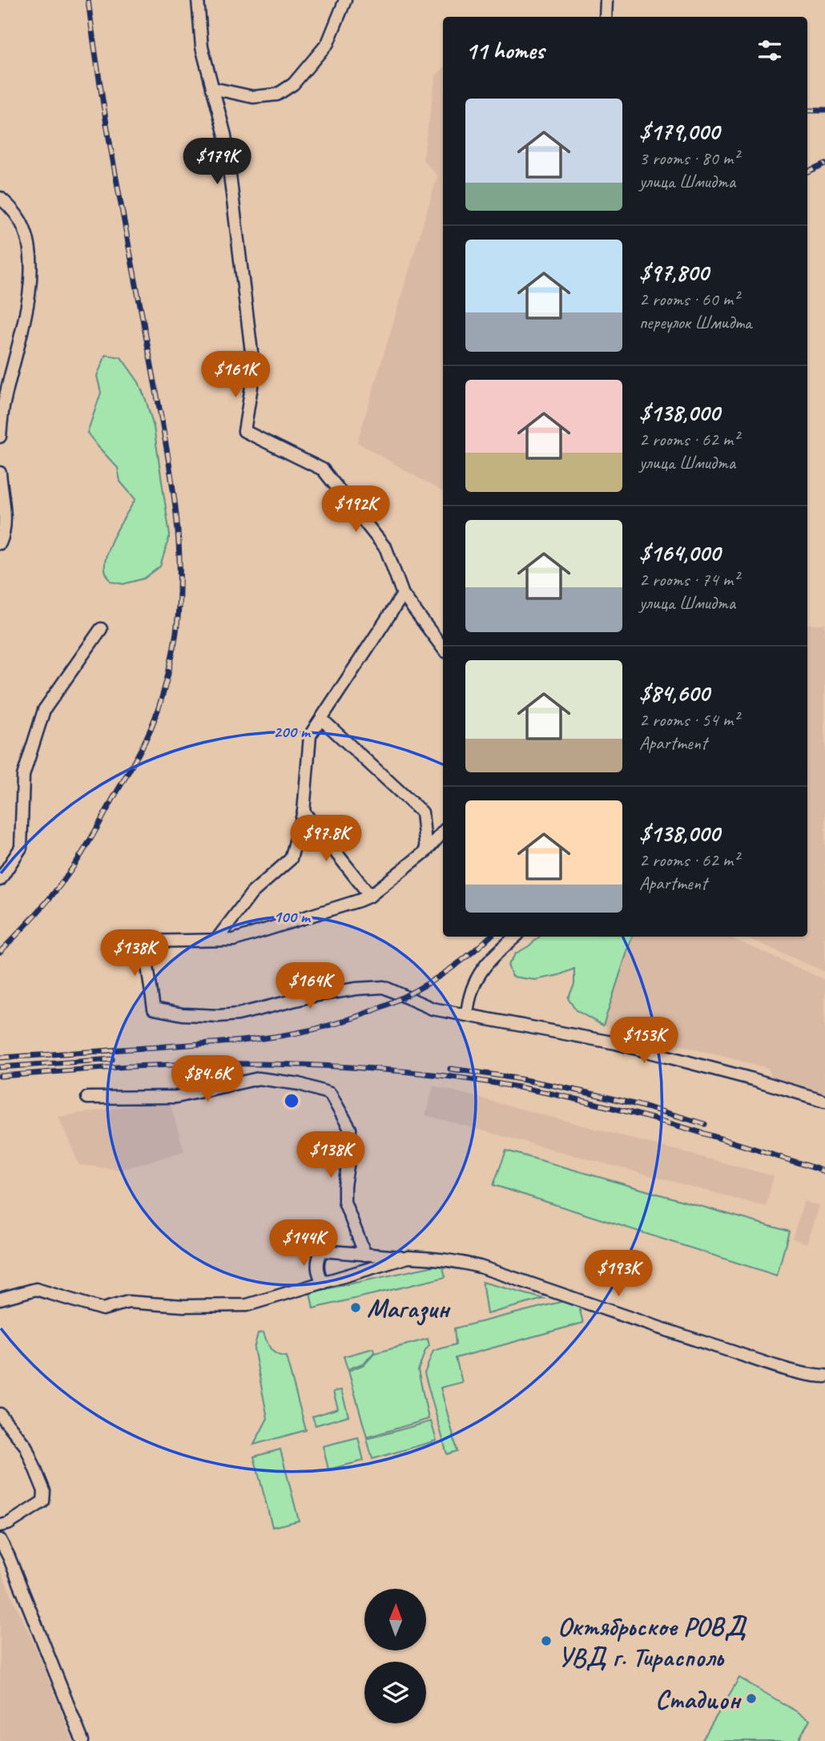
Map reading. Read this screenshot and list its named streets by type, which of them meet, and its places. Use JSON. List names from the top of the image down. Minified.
{"places":["Магазин","Октябрьское РОВД УВД г. Тирасполь","Стадион"],"north":"top","page":{"heading":"11 homes","list":[{"name":"$179,000","note":"3 rooms · 80 m² · улица Шмидта"},{"name":"$97,800","note":"2 rooms · 60 m² · переулок Шмидта"},{"name":"$138,000","note":"2 rooms · 62 m² · улица Шмидта"},{"name":"$164,000","note":"2 rooms · 74 m² · улица Шмидта"},{"name":"$84,600","note":"2 rooms · 54 m² · Apartment"},{"name":"$138,000","note":"2 rooms · 62 m² · Apartment"}],"price":["$179K","$161K","$192K","$97.8K","$138K","$164K","$153K","$84.6K","$138K","$144K","$193K"]},"rings":["200 m","100 m"]}
